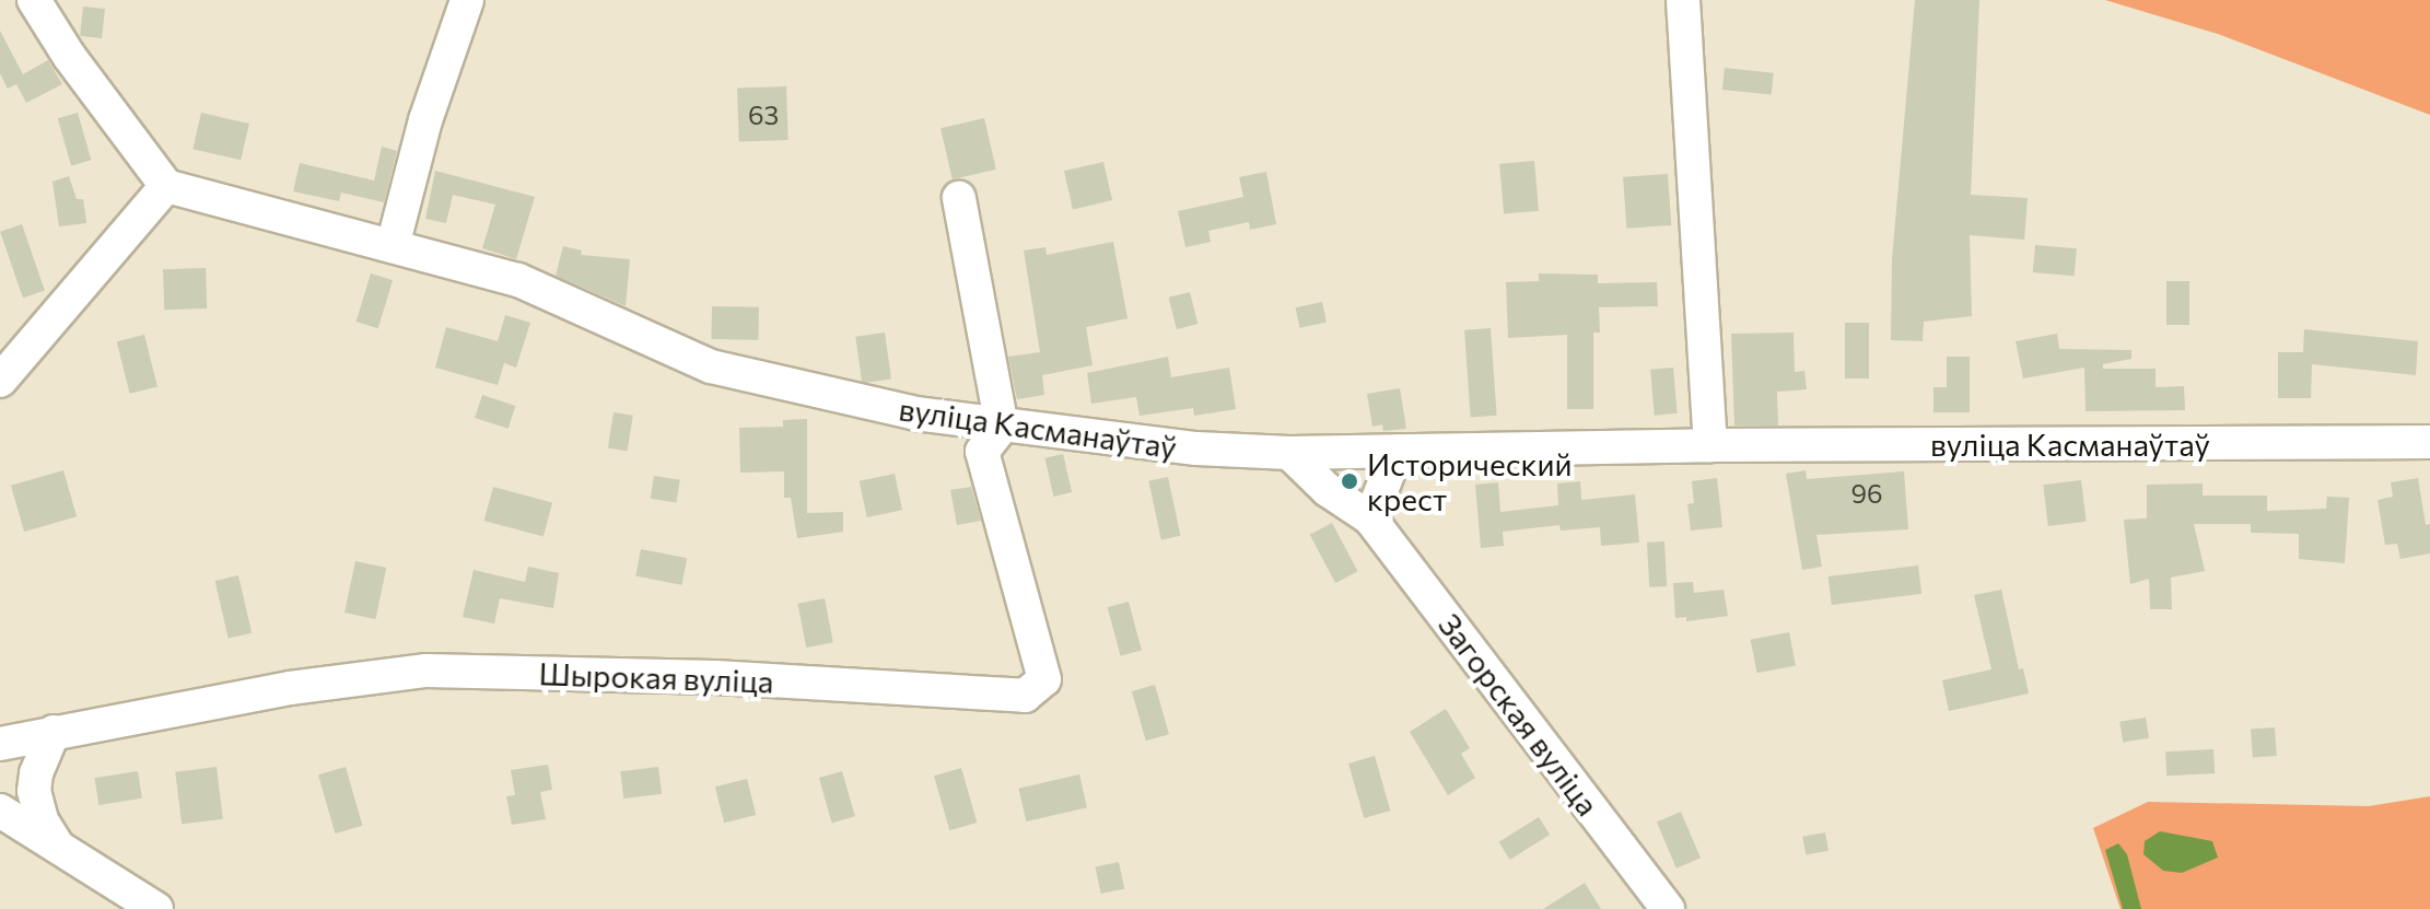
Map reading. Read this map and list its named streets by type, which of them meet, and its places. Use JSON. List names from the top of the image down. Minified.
{"streets":{"street":["вуліца Касманаўтаў","Шырокая вуліца","Загорская вуліца"]},"crossings":[["вуліца Касманаўтаў","Шырокая вуліца"],["вуліца Касманаўтаў","Загорская вуліца"]],"places":["Исторический крест"],"house_numbers":["63","96"]}
